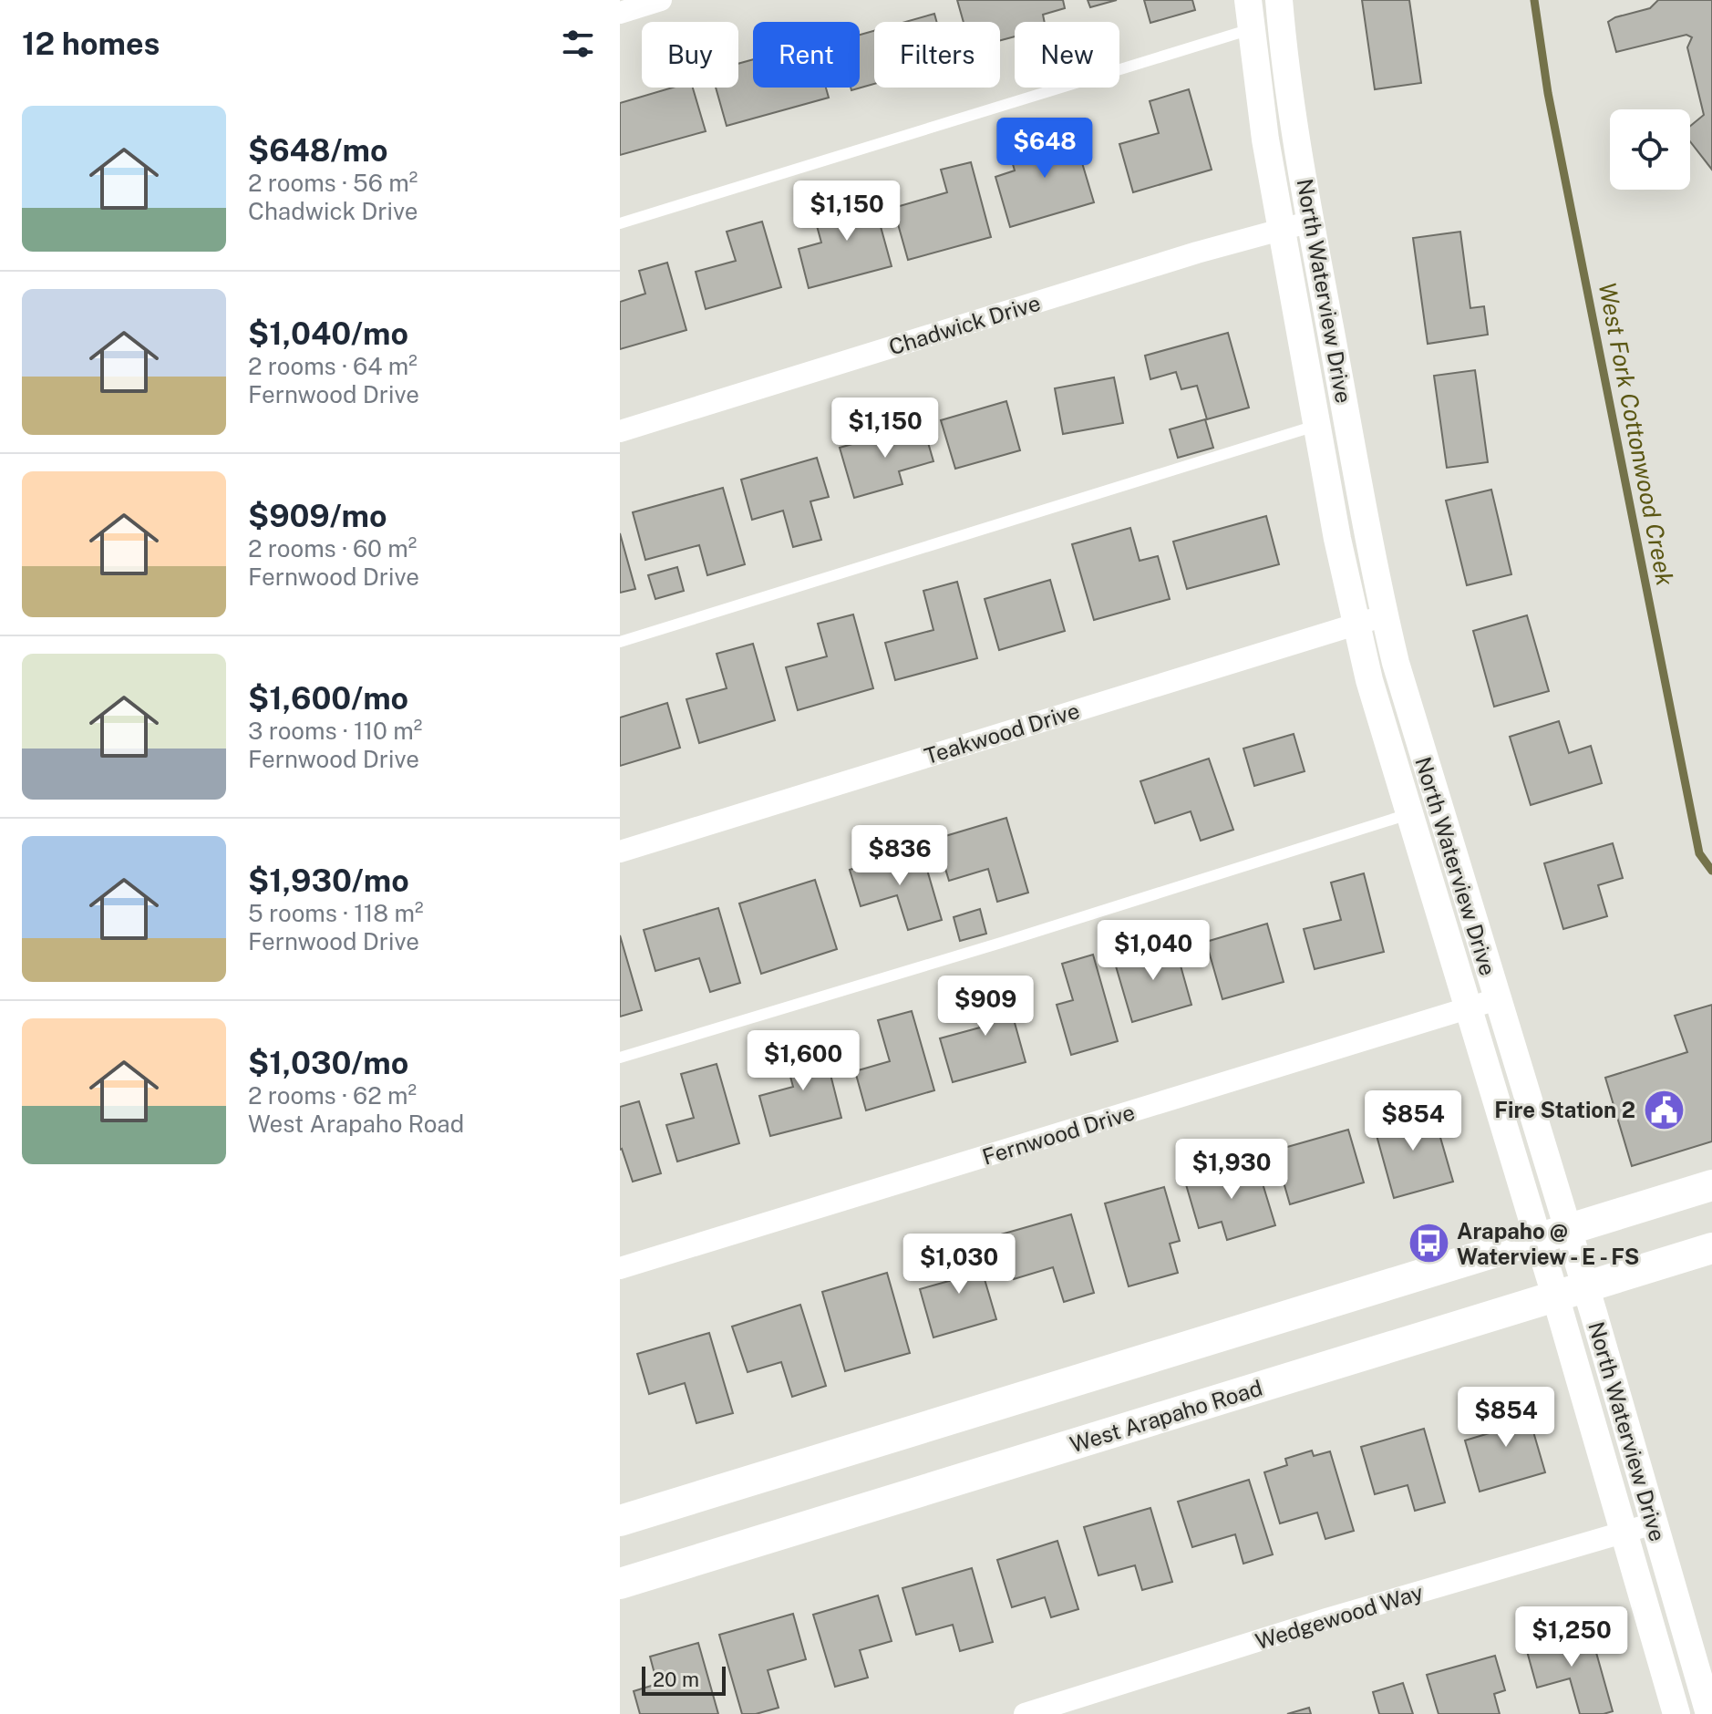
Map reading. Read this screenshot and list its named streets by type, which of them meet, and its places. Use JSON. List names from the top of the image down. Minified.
{"streets":{"main road":["West Arapaho Road"],"street":["North Waterview Drive","Chadwick Drive","Teakwood Drive","Fernwood Drive","Wedgewood Way"]},"crossings":[["North Waterview Drive","Chadwick Drive"],["North Waterview Drive","Teakwood Drive"],["North Waterview Drive","Fernwood Drive"],["North Waterview Drive","West Arapaho Road"],["North Waterview Drive","Wedgewood Way"]],"water":["West Fork Cottonwood Creek"],"places":{"public building":["Fire Station 2"],"bus stop":["Arapaho @ Waterview - E - FS"]},"scale_bar":"20 m","page":{"heading":"12 homes","chip":["Buy","Rent","Filters","New"],"list":[{"name":"$648/mo","note":"2 rooms · 56 m² · Chadwick Drive"},{"name":"$1,040/mo","note":"2 rooms · 64 m² · Fernwood Drive"},{"name":"$909/mo","note":"2 rooms · 60 m² · Fernwood Drive"},{"name":"$1,600/mo","note":"3 rooms · 110 m² · Fernwood Drive"},{"name":"$1,930/mo","note":"5 rooms · 118 m² · Fernwood Drive"},{"name":"$1,030/mo","note":"2 rooms · 62 m² · West Arapaho Road"}],"price":["$648","$1,150","$1,150","$836","$1,040","$909","$1,600","$854","$1,930","$1,030","$854","$1,250"],"scale":"20 m"}}
